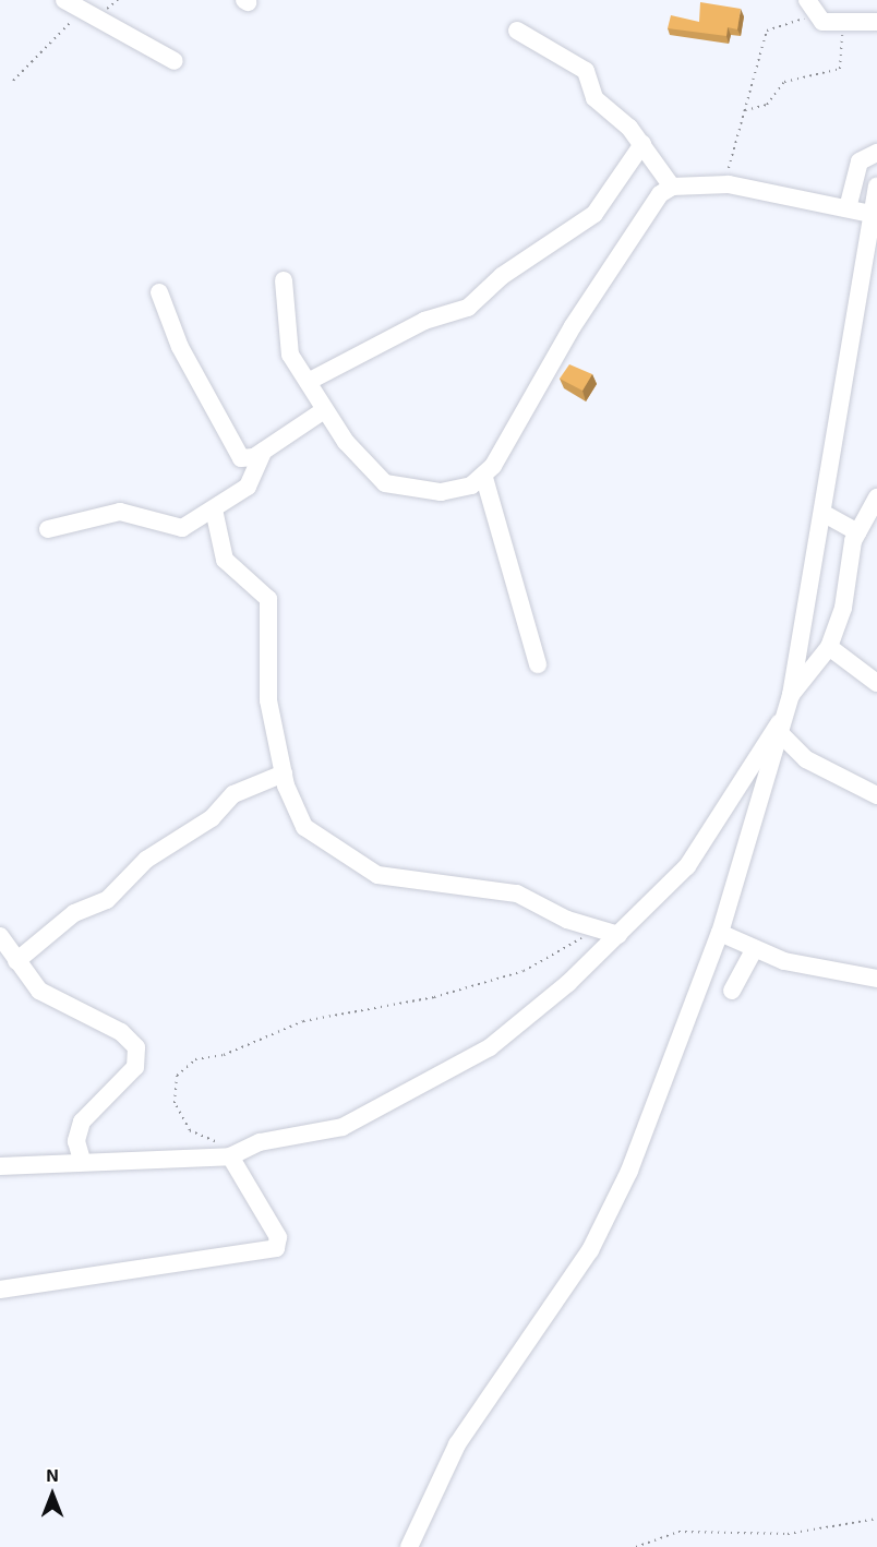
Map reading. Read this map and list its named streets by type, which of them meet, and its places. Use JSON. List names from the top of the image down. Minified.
{"north":"top"}
